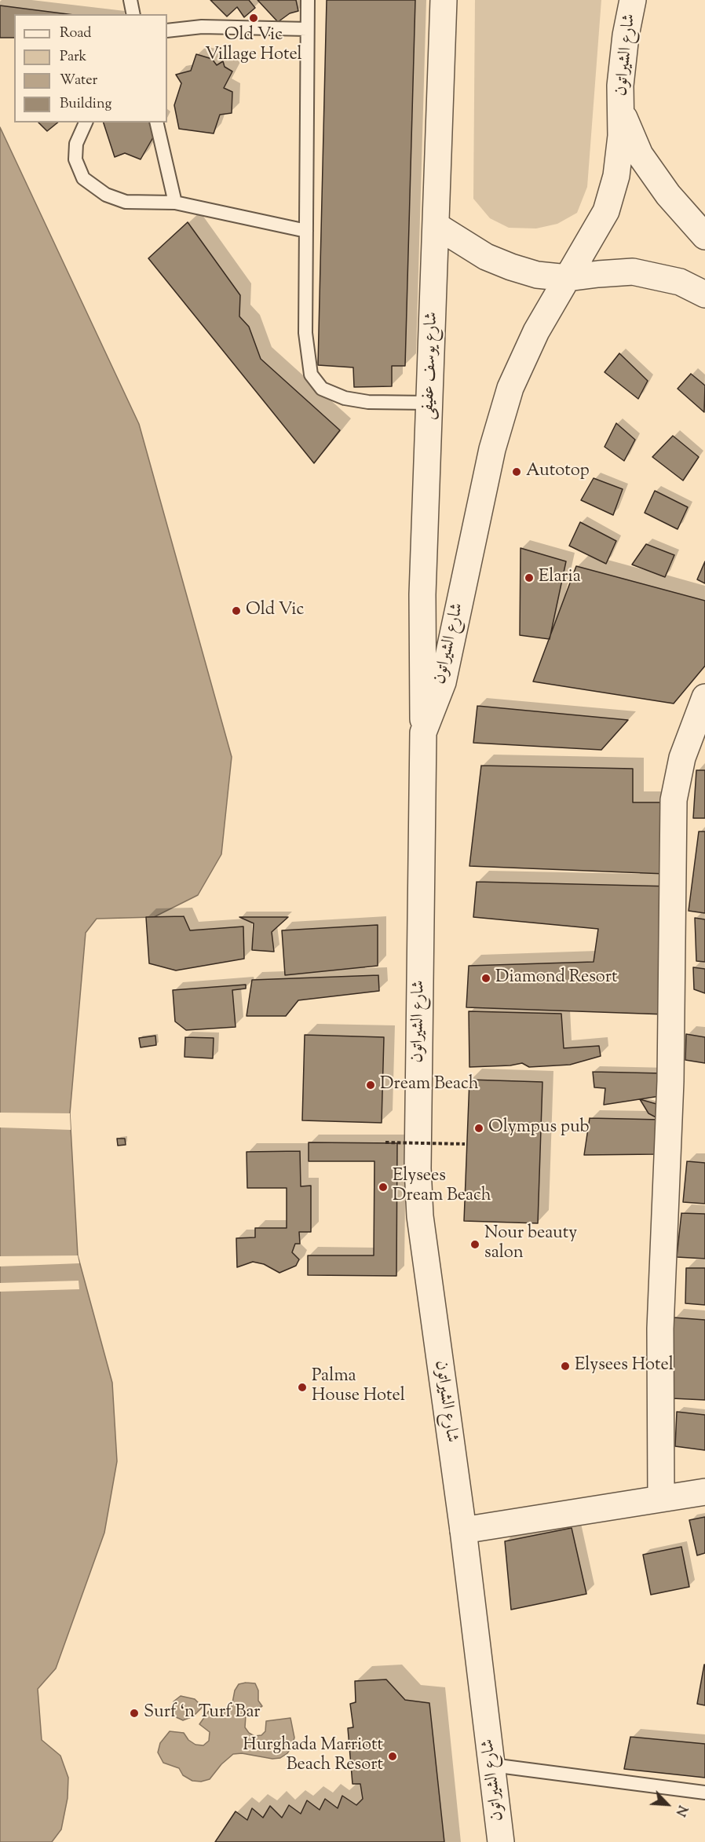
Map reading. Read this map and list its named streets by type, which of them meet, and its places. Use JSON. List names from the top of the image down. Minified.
{"streets":{"street":["شارع الشيراتون","شارع يوسف عفيفى"]},"crossings":[["شارع الشيراتون","شارع يوسف عفيفى"]],"places":["Old Vic Village Hotel","Autotop","Elaria","Old Vic","Diamond Resort","Dream Beach","Olympus pub","Elysees Dream Beach","Nour beauty salon","Elysees Hotel","Palma House Hotel","Surf ‘n Turf Bar","Hurghada Marriott Beach Resort"],"legend":["Road","Park","Water","Building"],"north":"bottom right"}
